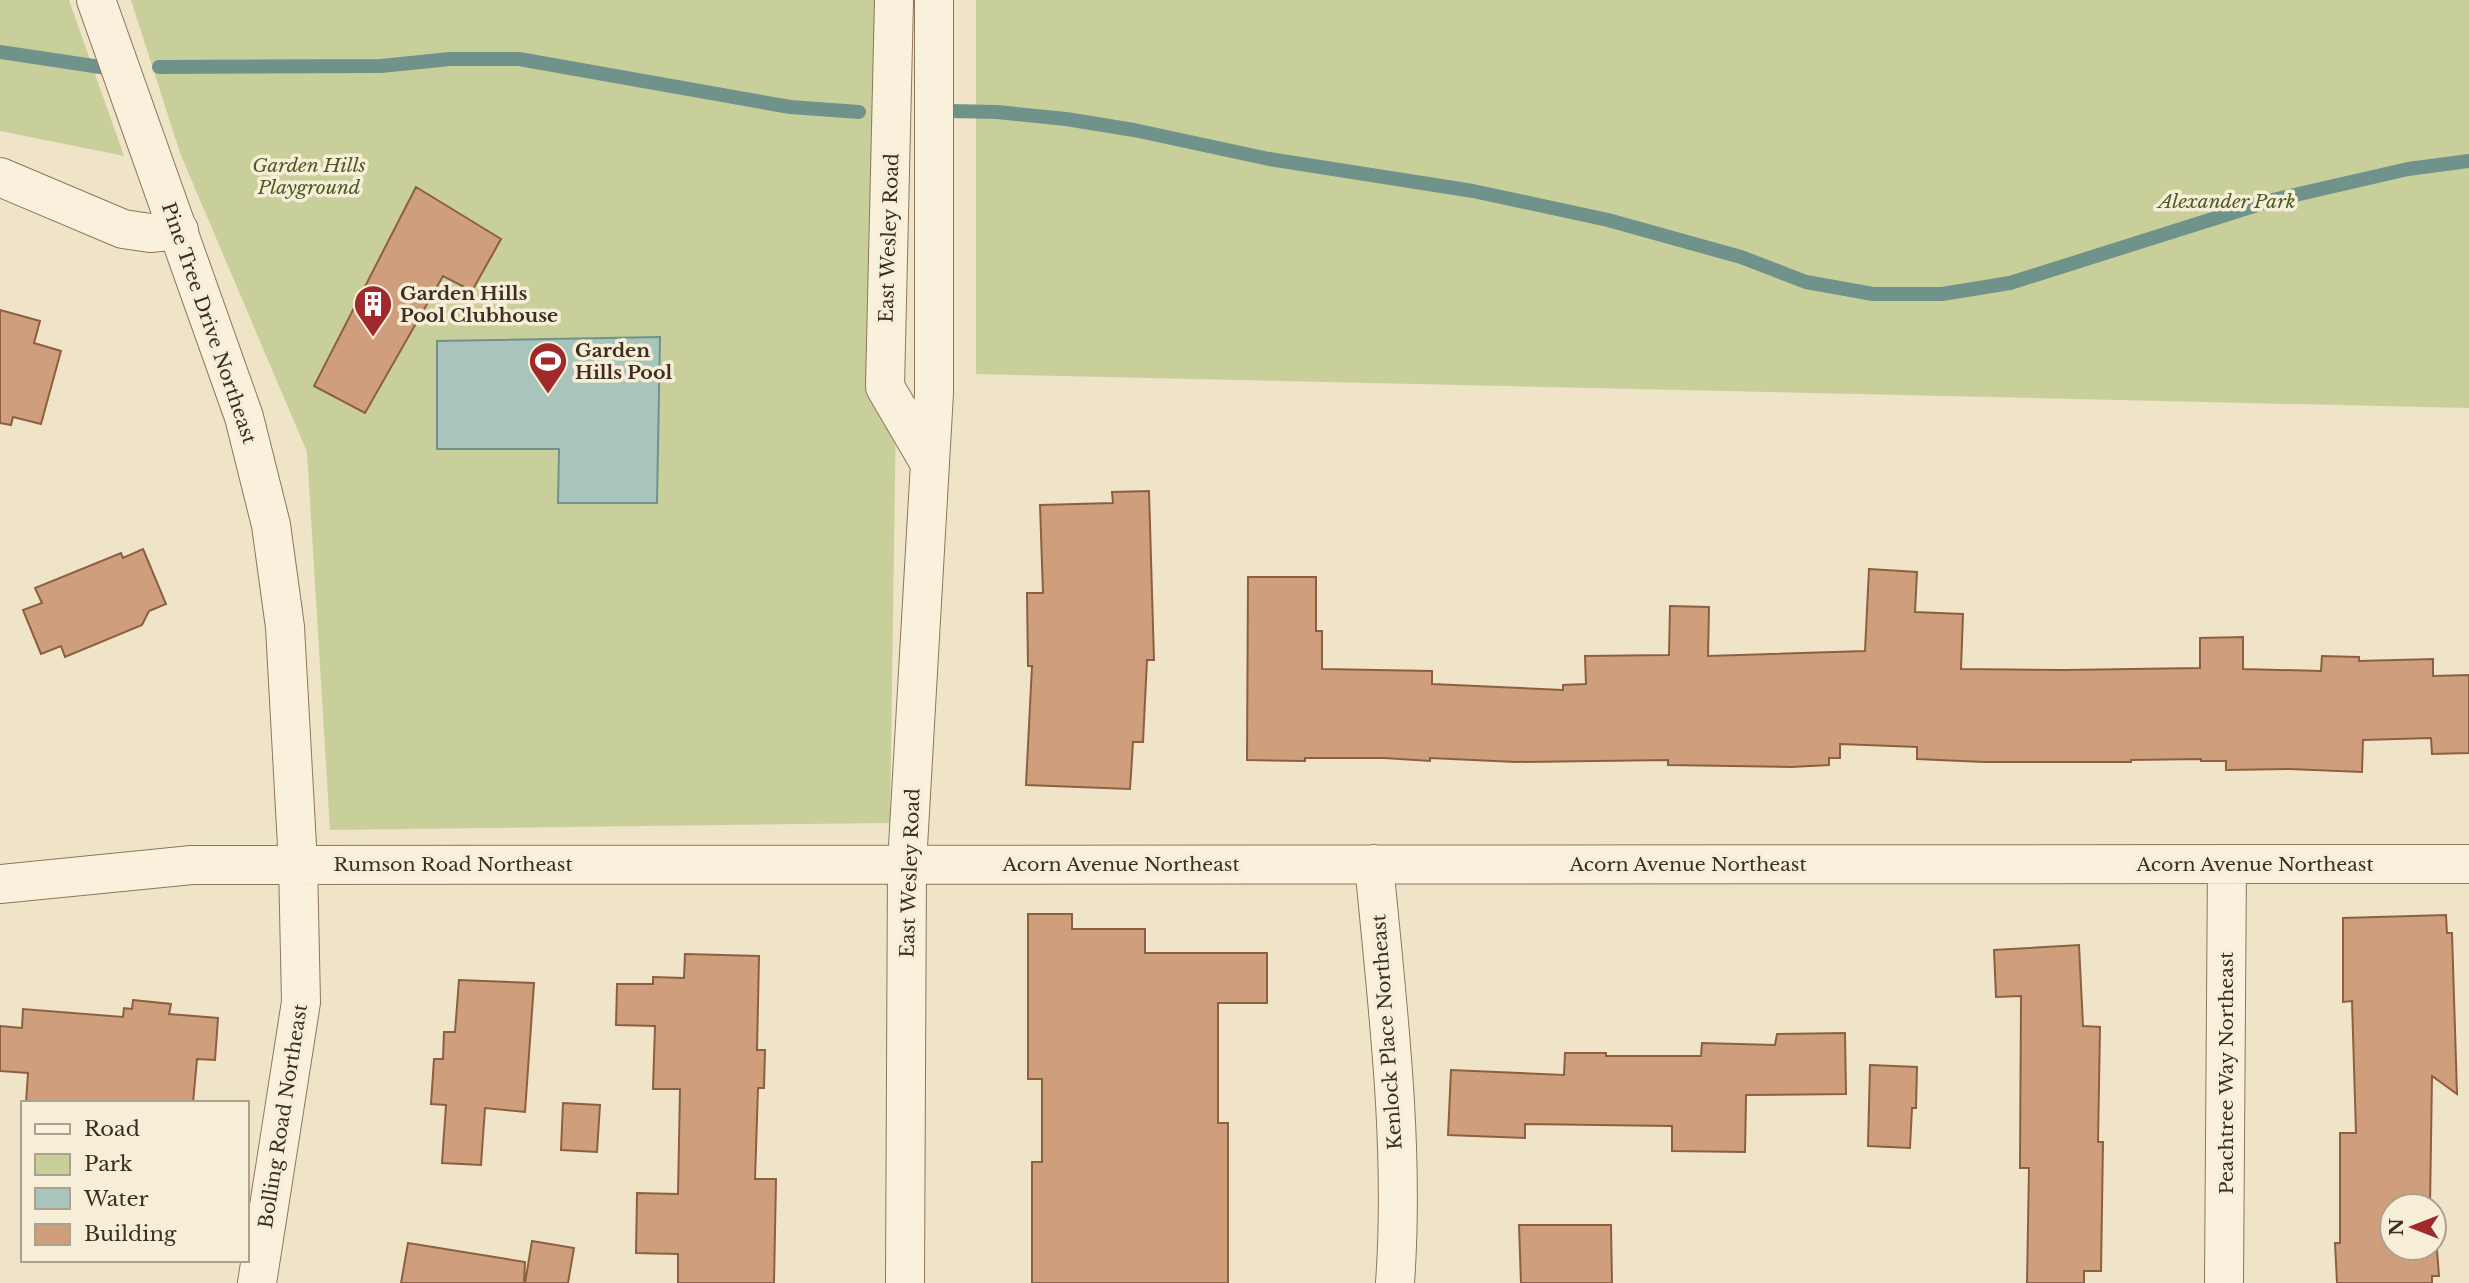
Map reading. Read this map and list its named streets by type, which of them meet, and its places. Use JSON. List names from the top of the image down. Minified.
{"streets":{"street":["East Wesley Road","Pine Tree Drive Northeast","Rumson Road Northeast","Acorn Avenue Northeast","Kenlock Place Northeast","Peachtree Way Northeast","Bolling Road Northeast"]},"crossings":[["East Wesley Road","Rumson Road Northeast"],["East Wesley Road","Acorn Avenue Northeast"],["Pine Tree Drive Northeast","Rumson Road Northeast"],["Pine Tree Drive Northeast","Bolling Road Northeast"],["Rumson Road Northeast","Acorn Avenue Northeast"],["Rumson Road Northeast","Bolling Road Northeast"],["Acorn Avenue Northeast","Kenlock Place Northeast"],["Acorn Avenue Northeast","Peachtree Way Northeast"]],"parks":["Garden Hills Playground","Alexander Park"],"places":{"building":["Garden Hills Pool Clubhouse"],"sports":["Garden Hills Pool"]},"legend":["Road","Park","Water","Building"],"north":"left"}
